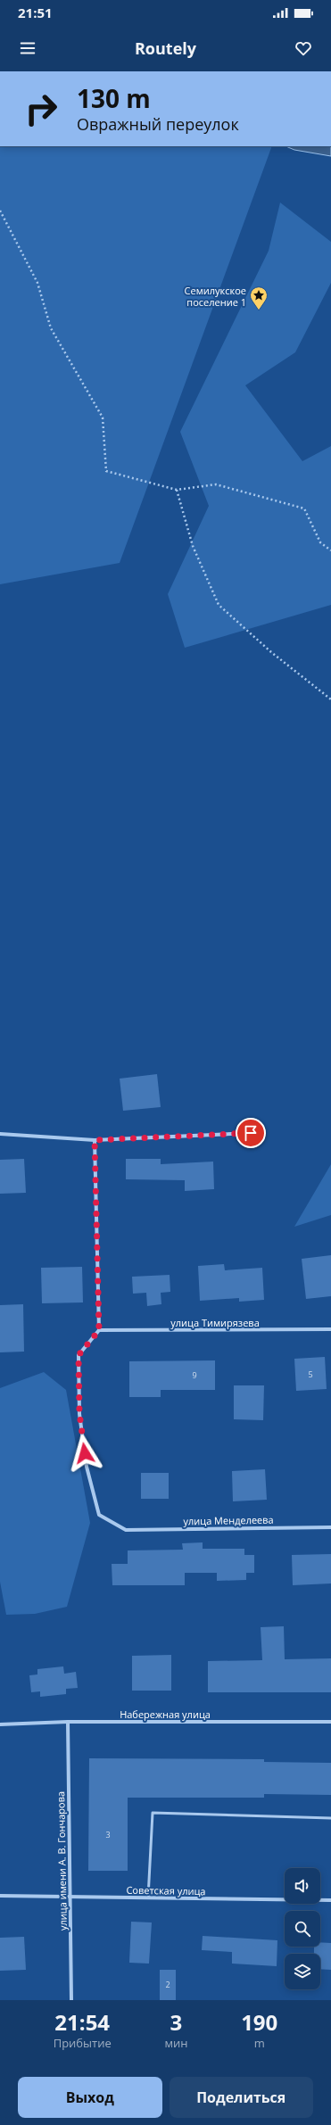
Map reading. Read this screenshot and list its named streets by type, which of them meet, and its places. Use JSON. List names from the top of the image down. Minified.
{"streets":{"street":["улица Тимирязева","улица Менделеева","Набережная улица","улица имени А. В. Гончарова","Советская улица"]},"crossings":[["улица Тимирязева","улица Менделеева"],["Набережная улица","улица имени А. В. Гончарова"],["улица имени А. В. Гончарова","Советская улица"]],"places":{"place":["Семилукское поселение 1"]},"house_numbers":["5","9","3","2"],"page":{"status":"21:51","header":"Routely","turn":["130 m","Овражный переулок"],"eta":["21:54","Прибытие","3","мин","190","m"],"buttons":["Выход","Поделиться"]}}
